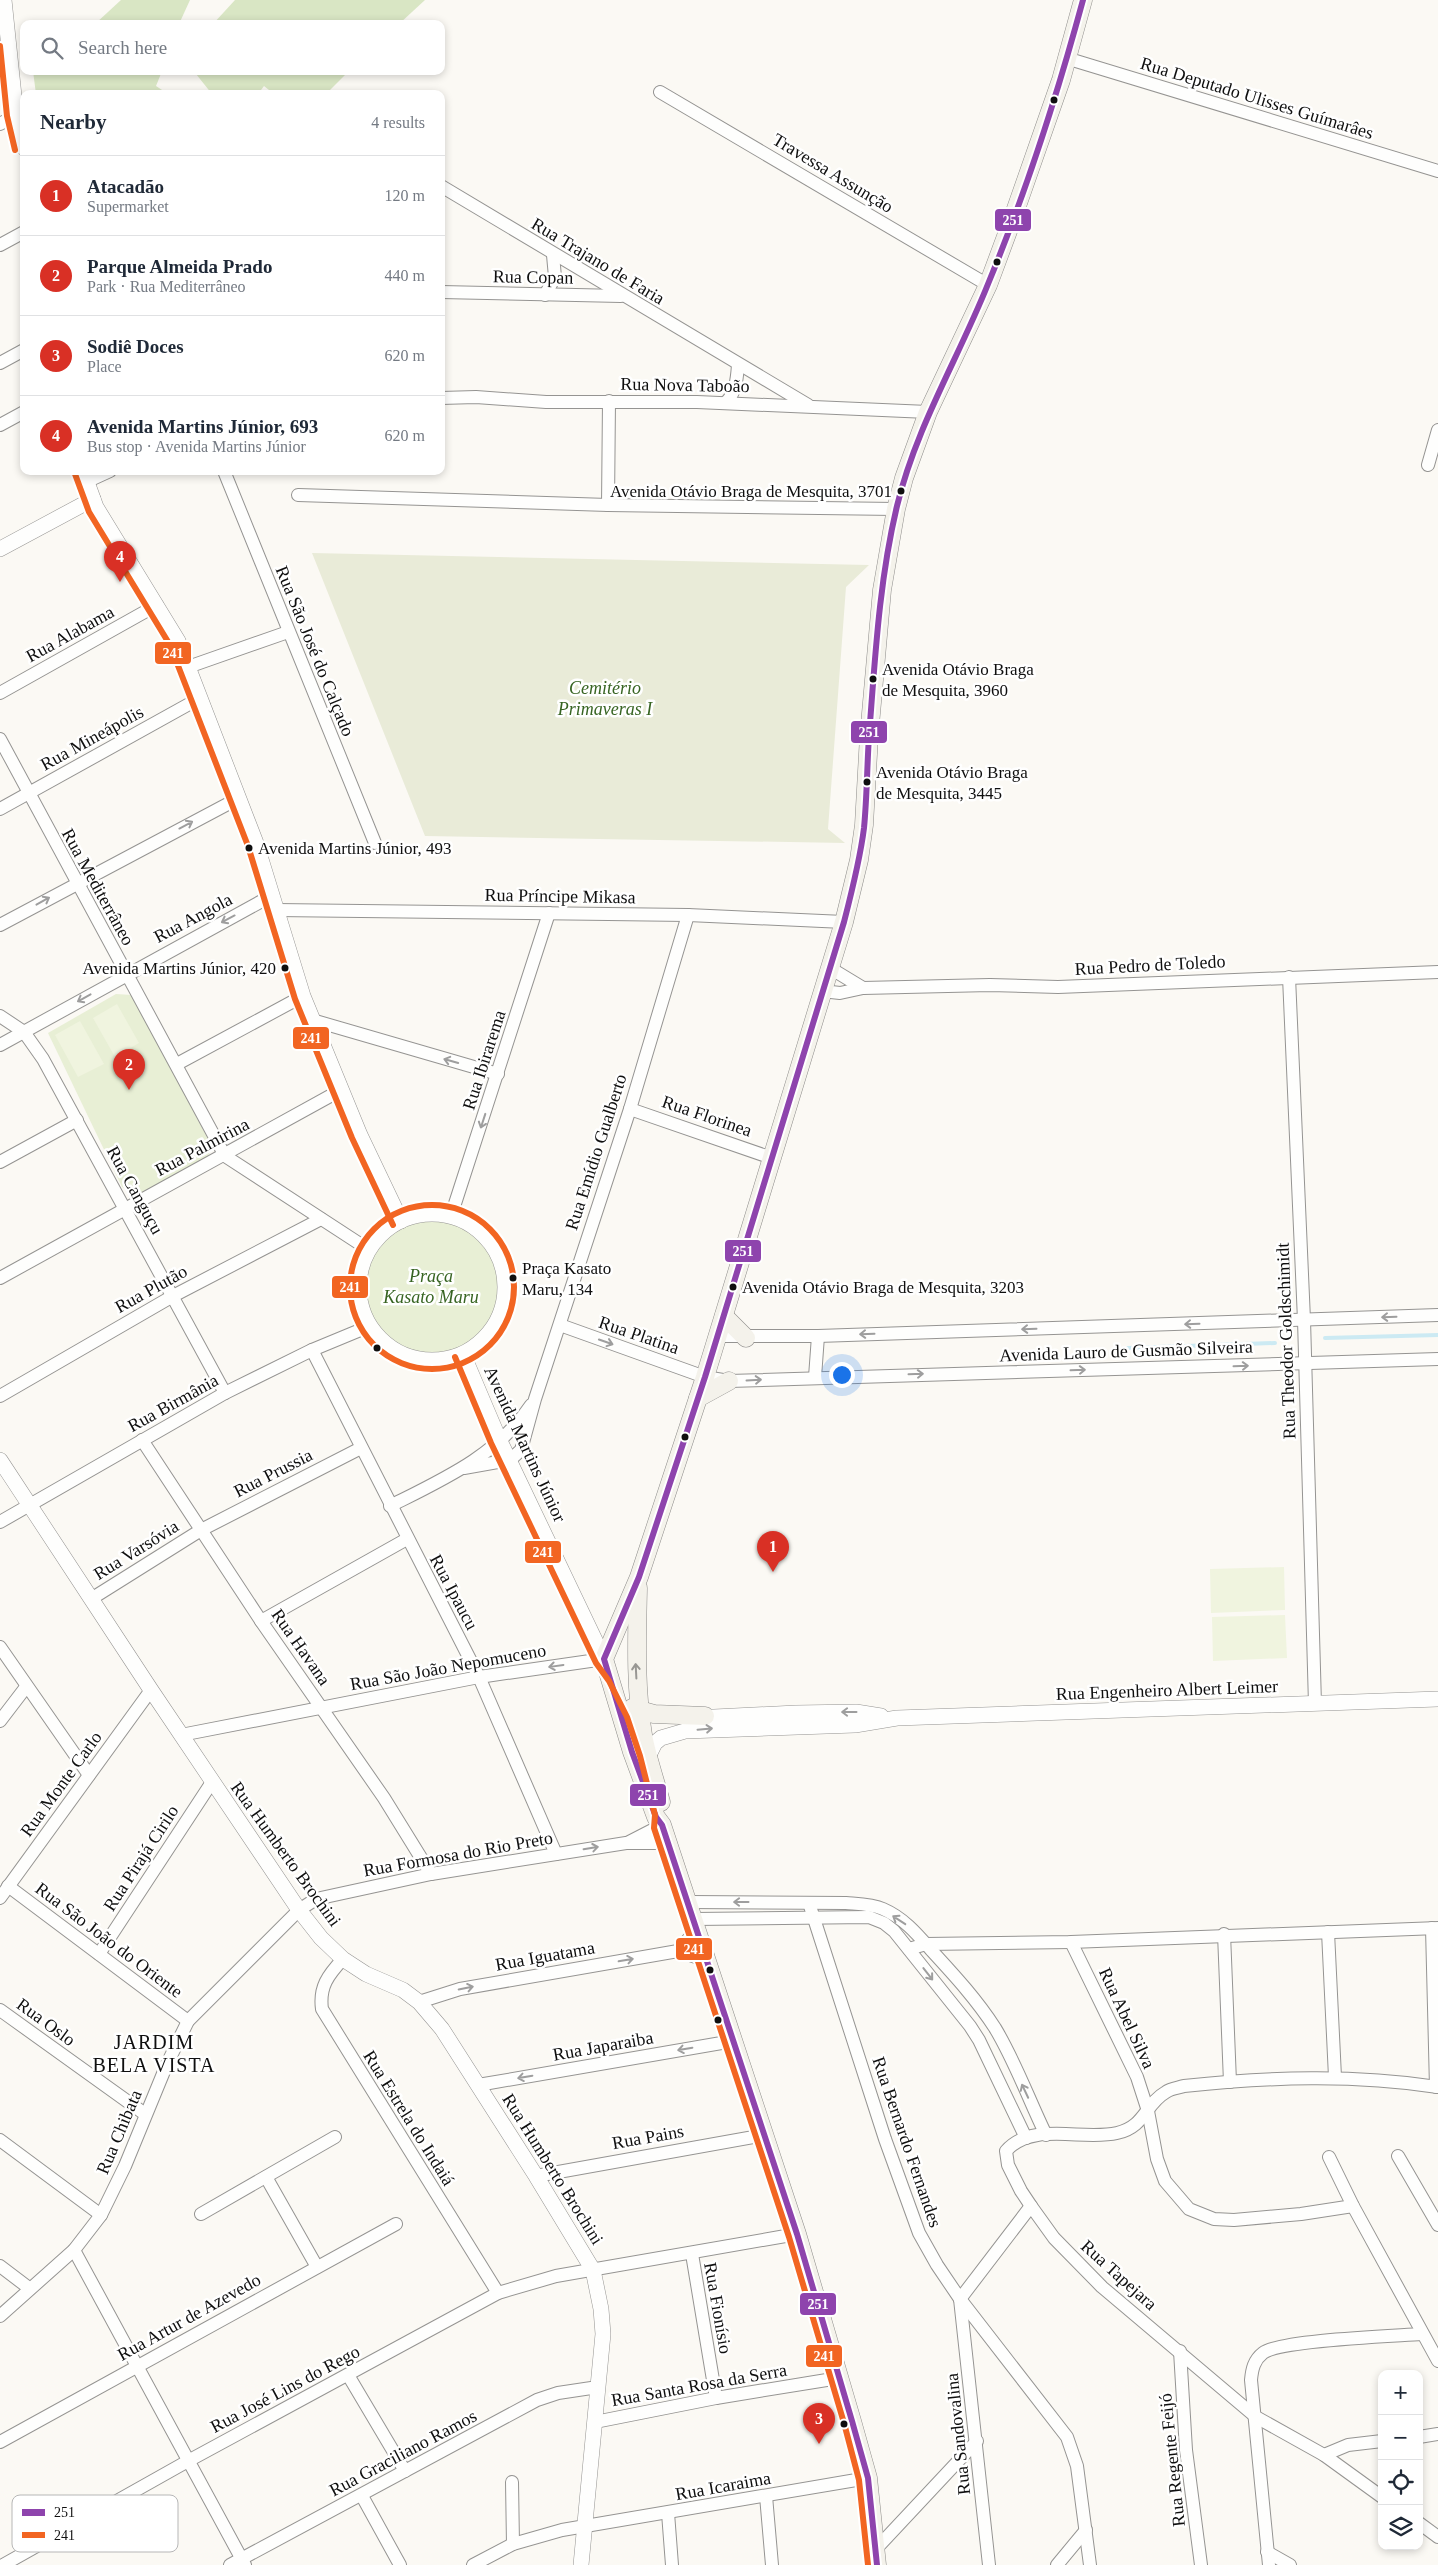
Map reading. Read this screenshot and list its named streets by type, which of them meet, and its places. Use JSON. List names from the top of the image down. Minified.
{"streets":{"street":["Rua Deputado Ulisses Guímarâes","Travessa Assunção","Rua Trajano de Faria","Rua Copan","Rua Nova Taboão","Rua Alabama","Rua São José do Calçado","Rua Mineápolis","Rua Mediterrâneo","Rua Príncipe Mikasa","Rua Angola","Rua Pedro de Toledo","Rua Ibirarema","Rua Florinea","Rua Palmirina","Rua Emídio Gualberto","Rua Canguçu","Rua Plutão","Rua Platina","Rua Theodor Goldschimidt","Avenida Lauro de Gusmão Silveira","Rua Birmânia","Avenida Martins Júnior","Rua Prussia","Rua Varsóvia","Rua Ipaucu","Rua Havana","Rua São João Nepomuceno","Rua Engenheiro Albert Leimer","Rua Monte Carlo","Rua Humberto Brochini","Rua Formosa do Rio Preto","Rua Pirajá Cirilo","Rua São João do Oriente","Rua Iguatama","Rua Abel Silva","Rua Oslo","Rua Japaraiba","Rua Estrela do Indaiá","Rua Chibata","Rua Pains","Rua Bernardo Fernandes","Rua Tapejara","Rua Fionísio","Rua Artur de Azevedo","Rua Santa Rosa da Serra","Rua José Lins do Rego","Rua Sandovalina","Rua Graciliano Ramos","Rua Regente Feijó","Rua Icaraima"]},"crossings":[["Rua Trajano de Faria","Rua Copan"],["Rua Trajano de Faria","Rua Nova Taboão"],["Rua Mineápolis","Rua Mediterrâneo"],["Rua Mediterrâneo","Rua Angola"],["Rua Mediterrâneo","Rua Palmirina"],["Rua Príncipe Mikasa","Rua Angola"],["Rua Príncipe Mikasa","Rua Ibirarema"],["Rua Príncipe Mikasa","Rua Emídio Gualberto"],["Rua Angola","Rua Canguçu"],["Rua Pedro de Toledo","Rua Theodor Goldschimidt"],["Rua Ibirarema","Rua Birmânia"],["Rua Ibirarema","Avenida Martins Júnior"],["Rua Florinea","Rua Emídio Gualberto"],["Rua Palmirina","Rua Canguçu"],["Rua Emídio Gualberto","Rua Platina"],["Rua Emídio Gualberto","Avenida Martins Júnior"],["Rua Emídio Gualberto","Rua Ipaucu"],["Rua Canguçu","Rua Plutão"],["Rua Canguçu","Rua Birmânia"],["Rua Platina","Avenida Lauro de Gusmão Silveira"],["Rua Theodor Goldschimidt","Avenida Lauro de Gusmão Silveira"],["Rua Theodor Goldschimidt","Rua Engenheiro Albert Leimer"],["Rua Birmânia","Avenida Martins Júnior"],["Rua Birmânia","Rua Ipaucu"],["Rua Birmânia","Rua Havana"],["Rua Birmânia","Rua Humberto Brochini"],["Avenida Martins Júnior","Rua São João Nepomuceno"],["Rua Prussia","Rua Varsóvia"],["Rua Prussia","Rua Ipaucu"],["Rua Prussia","Rua Havana"],["Rua Varsóvia","Rua Havana"],["Rua Varsóvia","Rua Humberto Brochini"],["Rua Ipaucu","Rua São João Nepomuceno"],["Rua Ipaucu","Rua Formosa do Rio Preto"],["Rua Havana","Rua São João Nepomuceno"],["Rua Havana","Rua Formosa do Rio Preto"],["Rua São João Nepomuceno","Rua Humberto Brochini"],["Rua Monte Carlo","Rua Humberto Brochini"],["Rua Monte Carlo","Rua São João do Oriente"],["Rua Humberto Brochini","Rua Formosa do Rio Preto"],["Rua Humberto Brochini","Rua Pirajá Cirilo"],["Rua Humberto Brochini","Rua Iguatama"],["Rua Humberto Brochini","Rua Japaraiba"],["Rua Humberto Brochini","Rua Estrela do Indaiá"],["Rua Humberto Brochini","Rua Chibata"],["Rua Humberto Brochini","Rua Pains"],["Rua Humberto Brochini","Rua Santa Rosa da Serra"],["Rua Humberto Brochini","Rua José Lins do Rego"],["Rua Humberto Brochini","Rua Graciliano Ramos"],["Rua Humberto Brochini","Rua Icaraima"],["Rua Formosa do Rio Preto","Rua Chibata"],["Rua Pirajá Cirilo","Rua São João do Oriente"],["Rua São João do Oriente","Rua Chibata"],["Rua Oslo","Rua Chibata"],["Rua Estrela do Indaiá","Rua José Lins do Rego"],["Rua Bernardo Fernandes","Rua Sandovalina"],["Rua Tapejara","Rua Regente Feijó"],["Rua Fionísio","Rua Santa Rosa da Serra"],["Rua Fionísio","Rua José Lins do Rego"]],"one_way":["Rua Ibirarema","Rua Platina","Rua Iguatama","Rua Japaraiba"],"districts":["JARDIM BELA VISTA"],"parks":["Cemitério Primaveras I","Praça Kasato Maru"],"places":["Avenida Otávio Braga de Mesquita, 3701","Avenida Otávio Braga de Mesquita, 3960","Avenida Otávio Braga de Mesquita, 3445","Avenida Martins Júnior, 493","Avenida Martins Júnior, 420","Praça Kasato Maru, 134","Avenida Otávio Braga de Mesquita, 3203"],"lines":["transit line 251","transit line 241"],"legend":["251","241"],"page":{"search":"Search here","heading":["Nearby","4 results"],"list":[{"mark":"1","name":"Atacadão","note":"Supermarket","value":"120 m"},{"mark":"2","name":"Parque Almeida Prado","note":"Park · Rua Mediterrâneo","value":"440 m"},{"mark":"3","name":"Sodiê Doces","note":"Place","value":"620 m"},{"mark":"4","name":"Avenida Martins Júnior, 693","note":"Bus stop · Avenida Martins Júnior","value":"620 m"}],"pins":["4","2","1","3"],"map_buttons":["+","−"]}}
